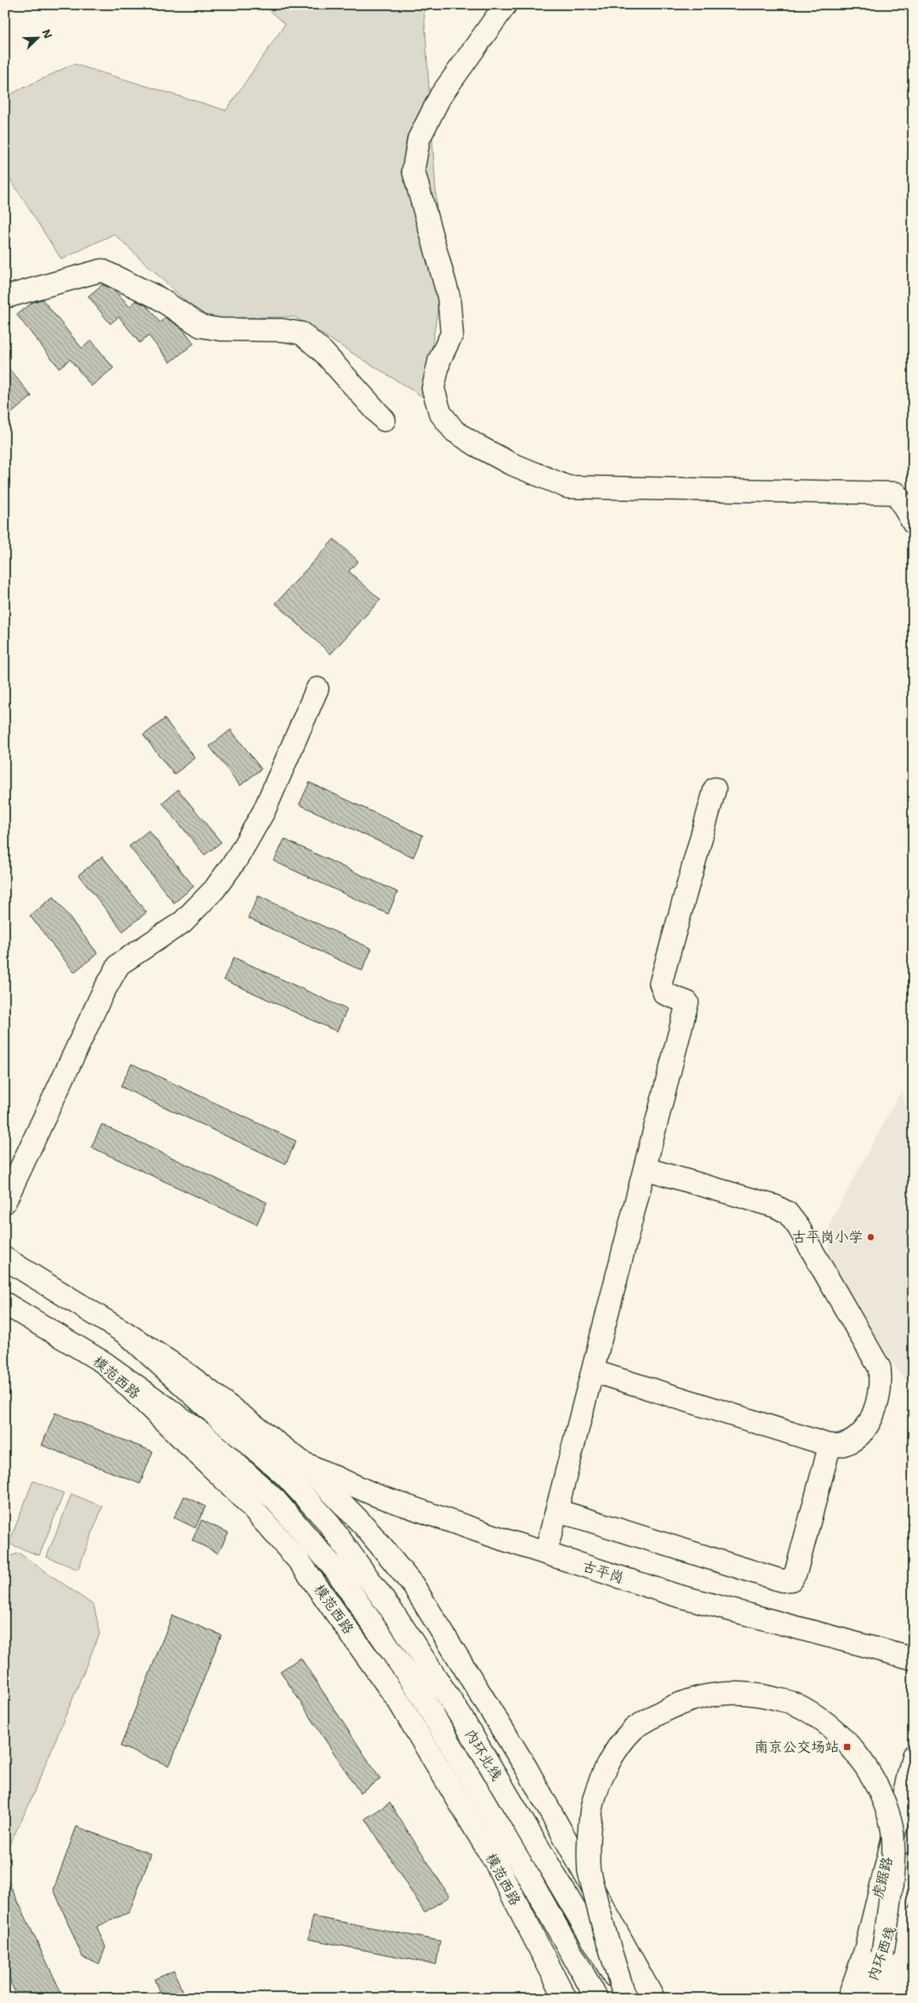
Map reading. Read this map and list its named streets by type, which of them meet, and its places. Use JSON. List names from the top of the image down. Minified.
{"streets":{"main road":["模范西路","古平岗","内环北线","虎踞路","内环西线"]},"crossings":[["模范西路","内环北线"]],"places":{"other":["古平岗小学"],"transit":["南京公交场站"]},"north":"top right"}
